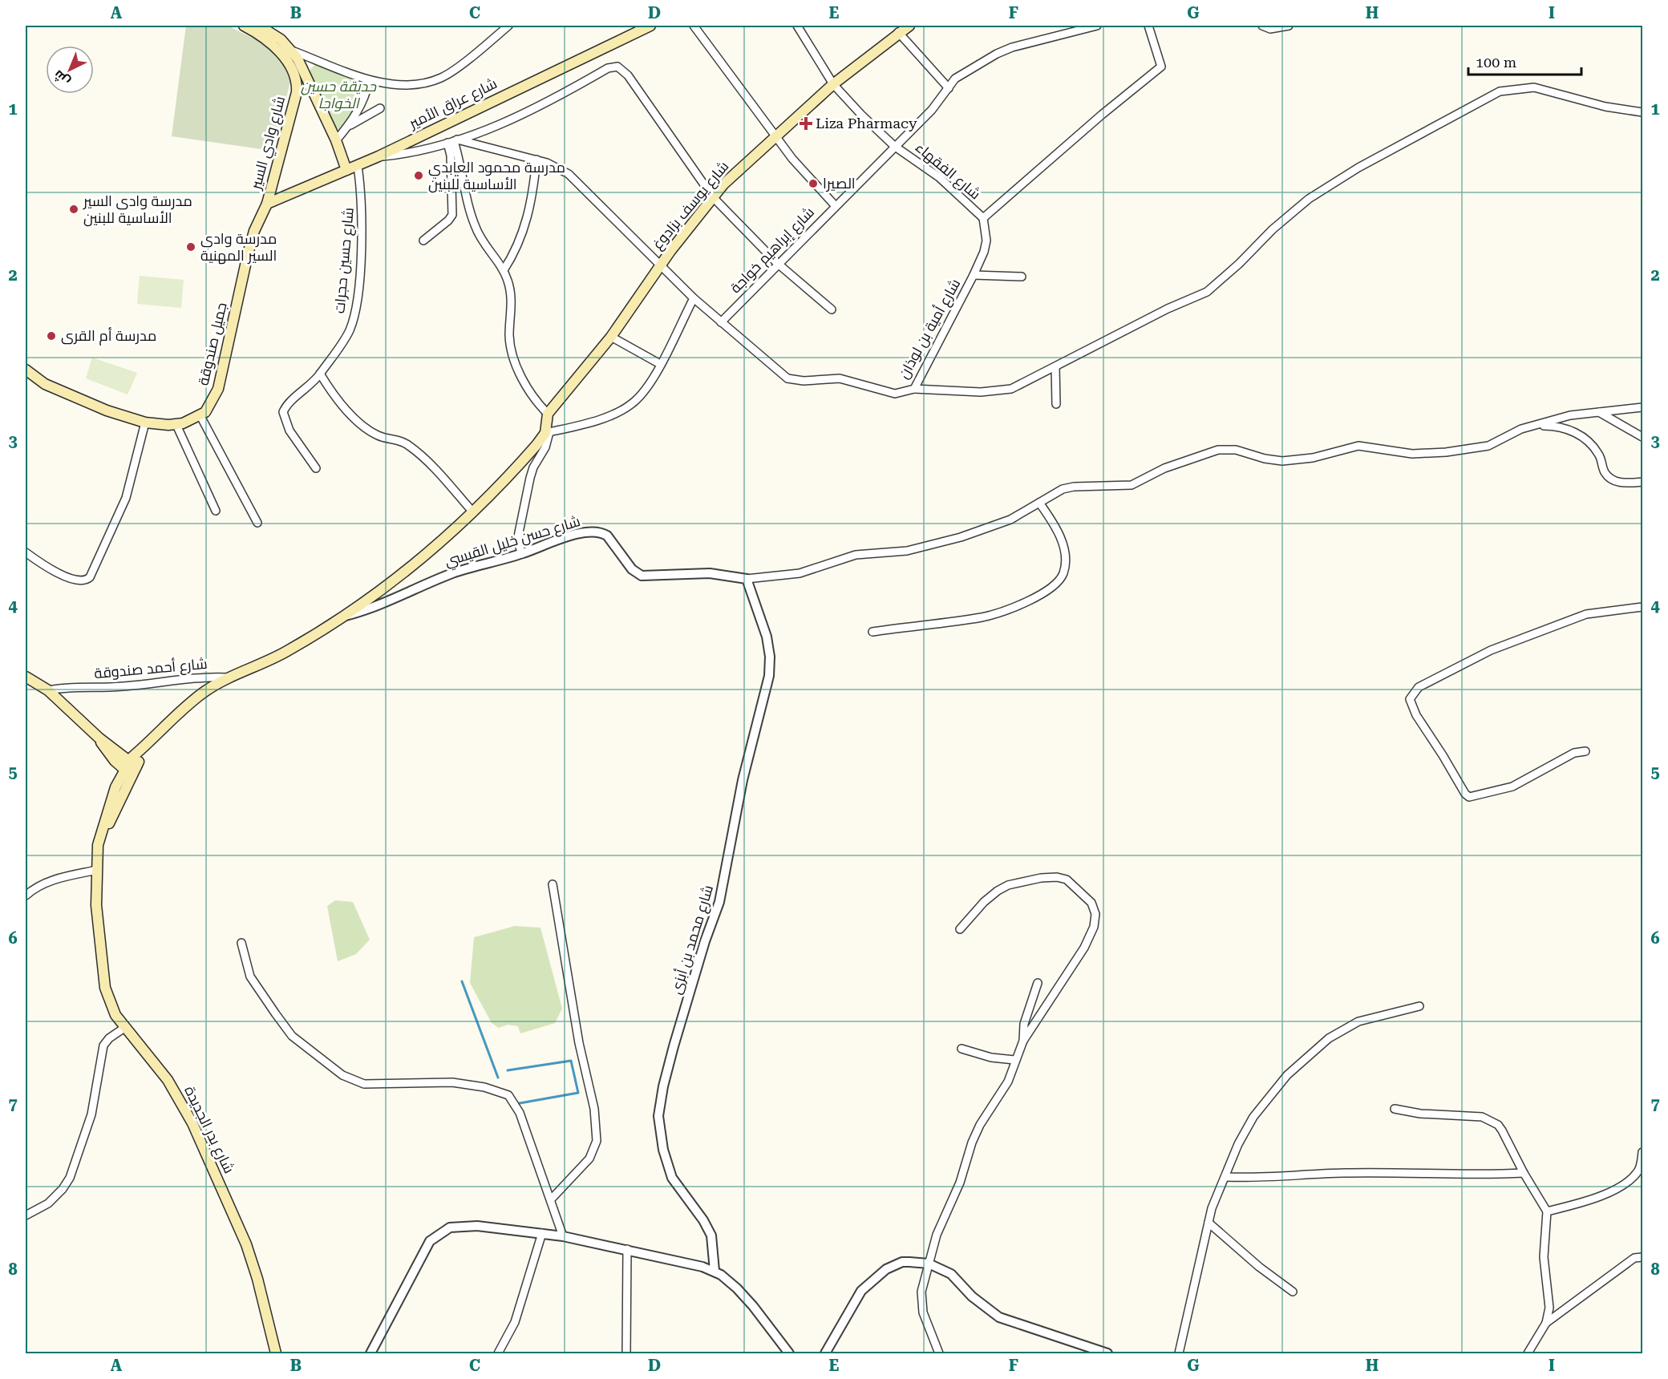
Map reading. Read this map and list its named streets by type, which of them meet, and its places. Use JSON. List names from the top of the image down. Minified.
{"streets":{"main road":["شارع عراق الأمير","شارع وادي السير","شارع يوسف بزادوغ","جميل صندوقة","شارع حسن خليل القيسي","شارع بدر الجديدة"],"street":["شارع الفقهاء","شارع إبراهيم خواجة","شارع حسين حجرات","شارع أمية بن لوذان","شارع أحمد صندوقة","شارع محمد بن أبزى"]},"crossings":[["شارع عراق الأمير","شارع وادي السير"],["شارع عراق الأمير","شارع حسين حجرات"],["شارع عراق الأمير","جميل صندوقة"],["شارع وادي السير","جميل صندوقة"],["شارع الفقهاء","شارع يوسف بزادوغ"],["شارع الفقهاء","شارع إبراهيم خواجة"],["شارع الفقهاء","شارع أمية بن لوذان"],["شارع يوسف بزادوغ","شارع أمية بن لوذان"],["شارع إبراهيم خواجة","شارع أمية بن لوذان"],["شارع حسن خليل القيسي","شارع أحمد صندوقة"],["شارع حسن خليل القيسي","شارع محمد بن أبزى"],["شارع حسن خليل القيسي","شارع بدر الجديدة"]],"parks":["حديقة حسين الخواجا"],"places":{"health":["Liza Pharmacy"],"other":["مدرسة محمود العابدي الأساسية للبنين","الصيرا","مدرسة وادي السير الأساسية للبنين","مدرسة وادي السير المهنية","مدرسة أم القرى"]},"scale_bar":"100 m","north":"bottom left","grid":{"columns":["A","B","C","D","E","F","G","H","I"],"rows":["1","2","3","4","5","6","7","8"]}}
